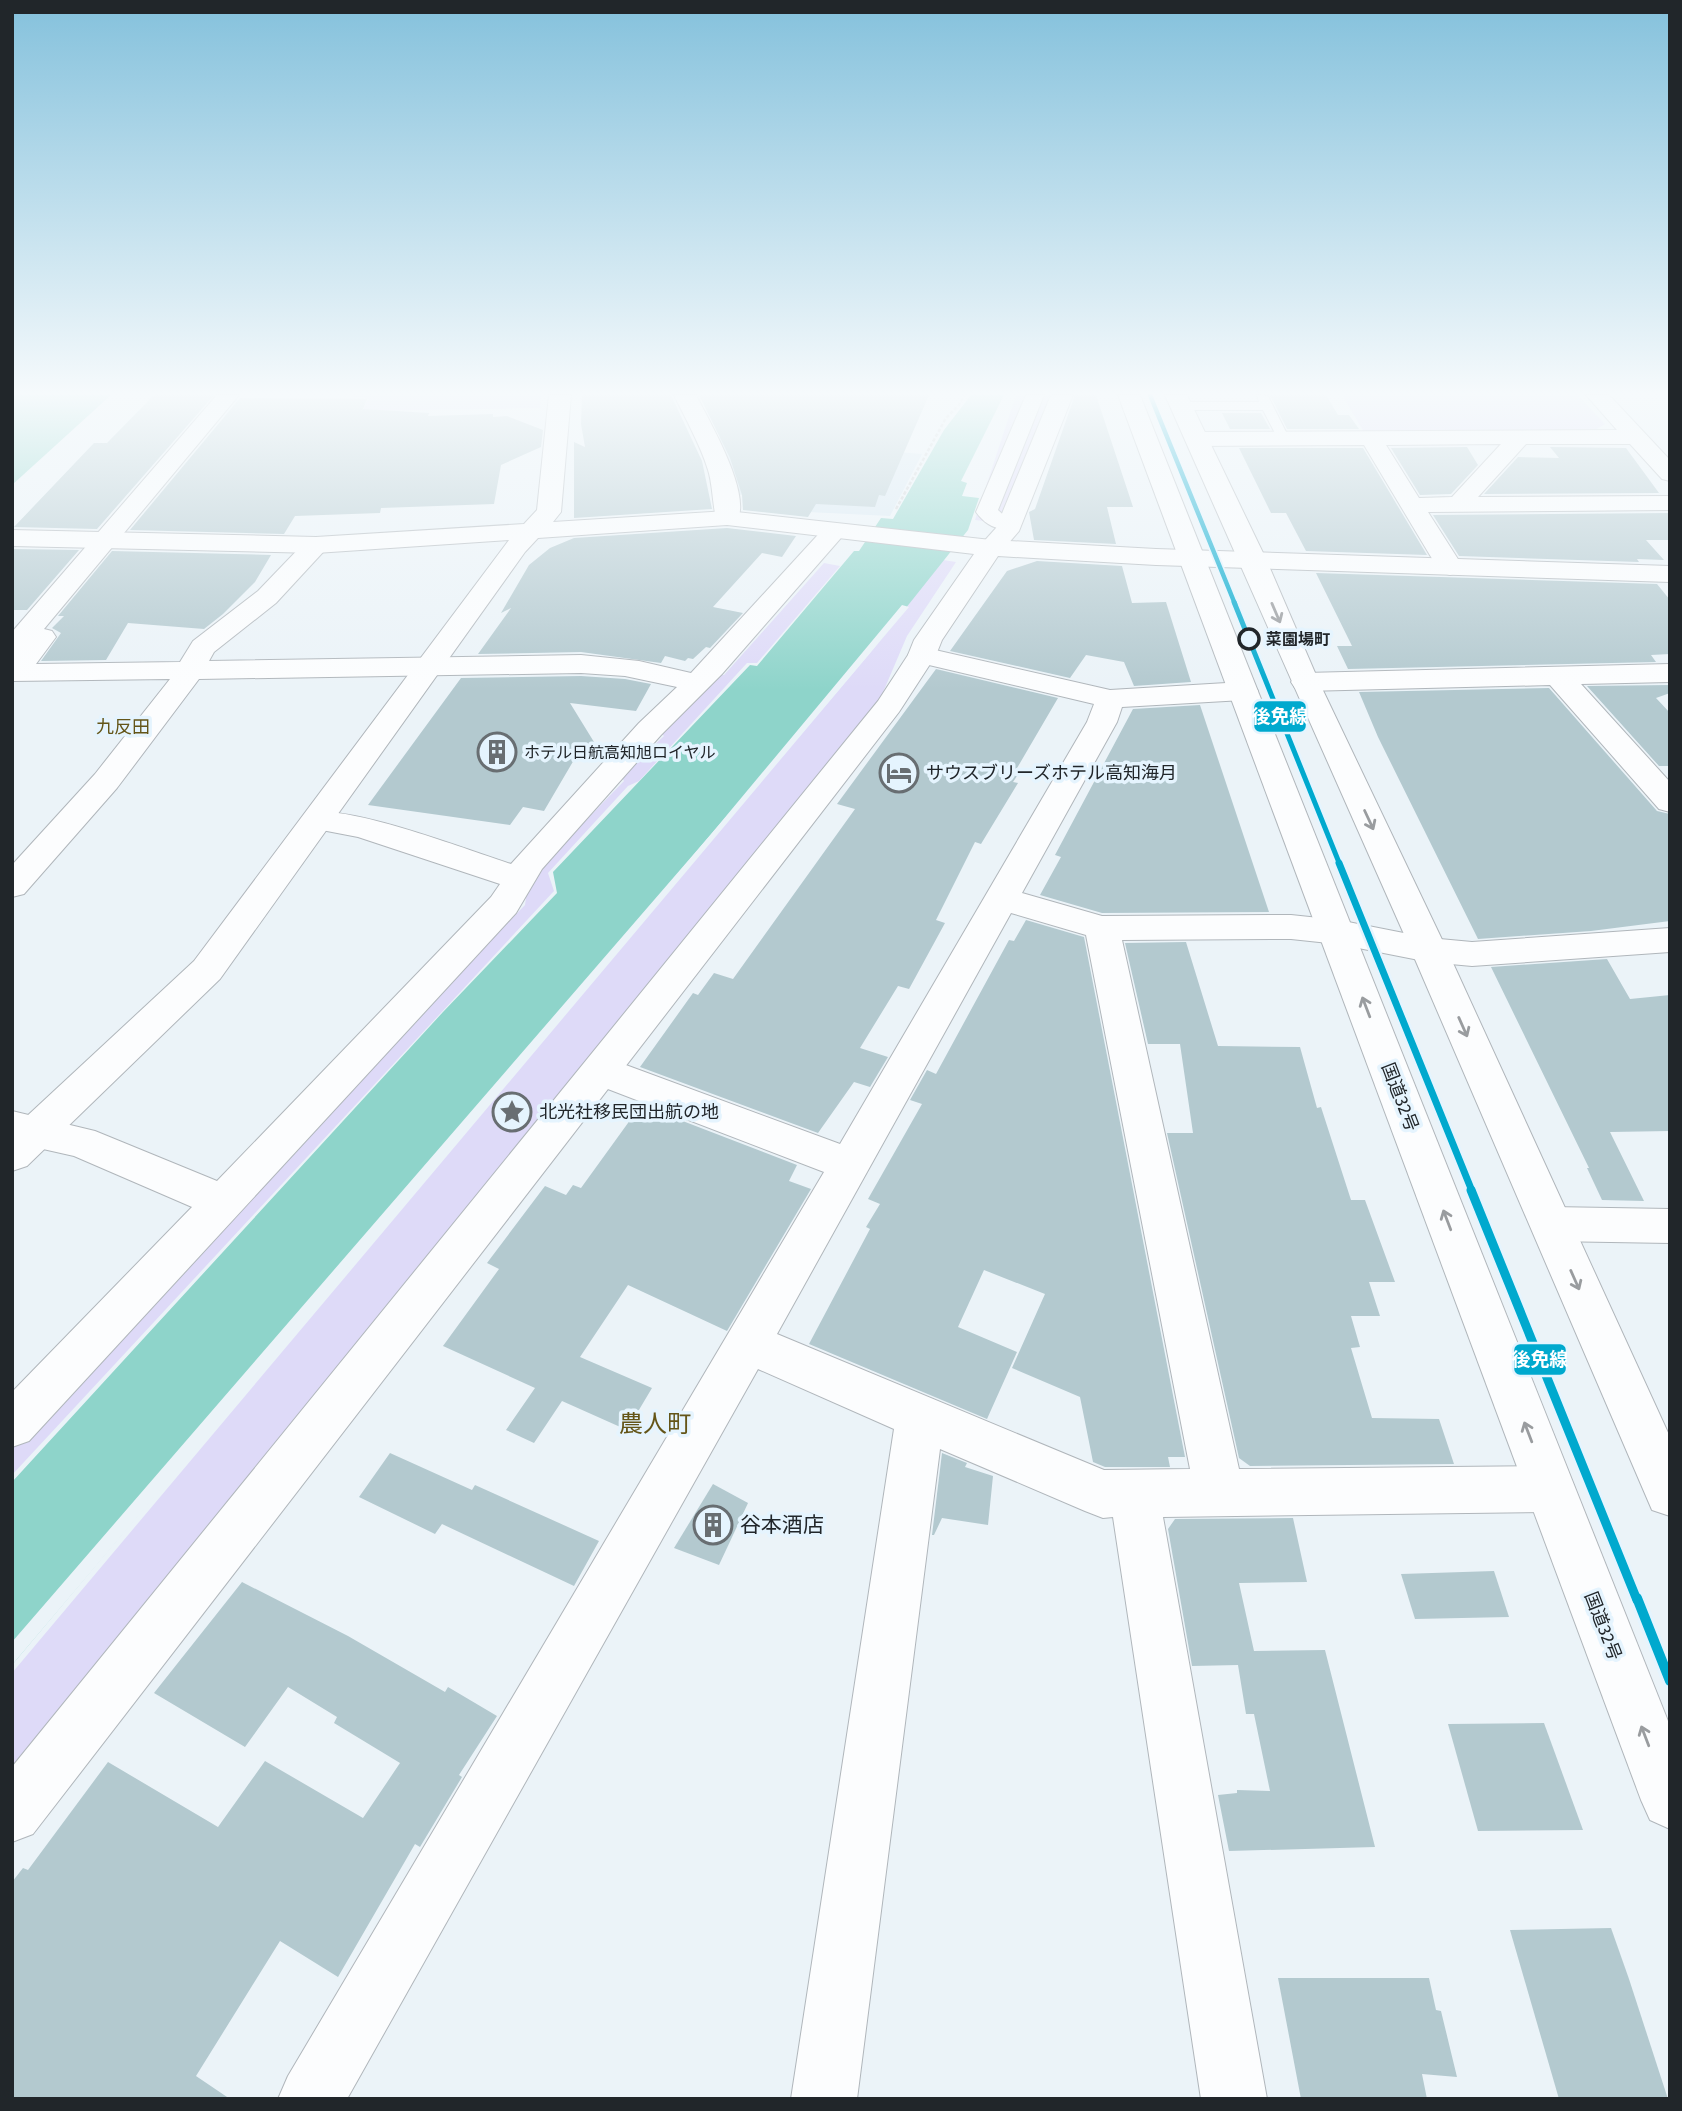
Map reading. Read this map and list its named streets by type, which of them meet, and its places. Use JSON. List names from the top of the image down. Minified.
{"streets":{"main road":["国道32号"]},"districts":["九反田","農人町"],"places":{"other":["菜園場町"],"building":["ホテル日航高知旭ロイヤル","谷本酒店"],"hotel":["サウスブリーズホテル高知海月"],"place":["北光社移民団出航の地"]},"lines":["transit line 後免線"]}
